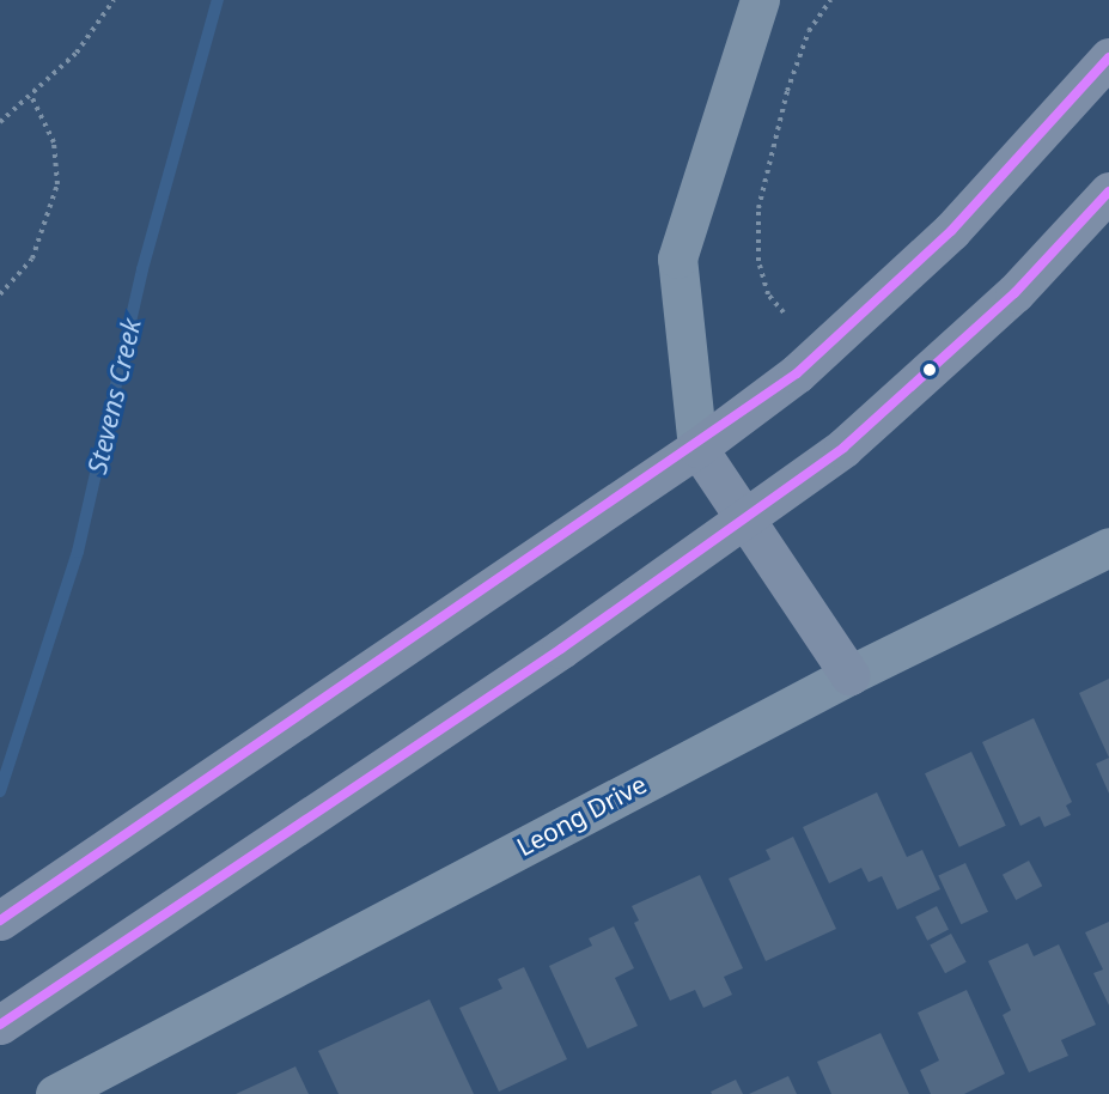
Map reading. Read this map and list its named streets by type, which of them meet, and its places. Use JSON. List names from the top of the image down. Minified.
{"streets":{"street":["Leong Drive"]},"water":["Stevens Creek"]}
